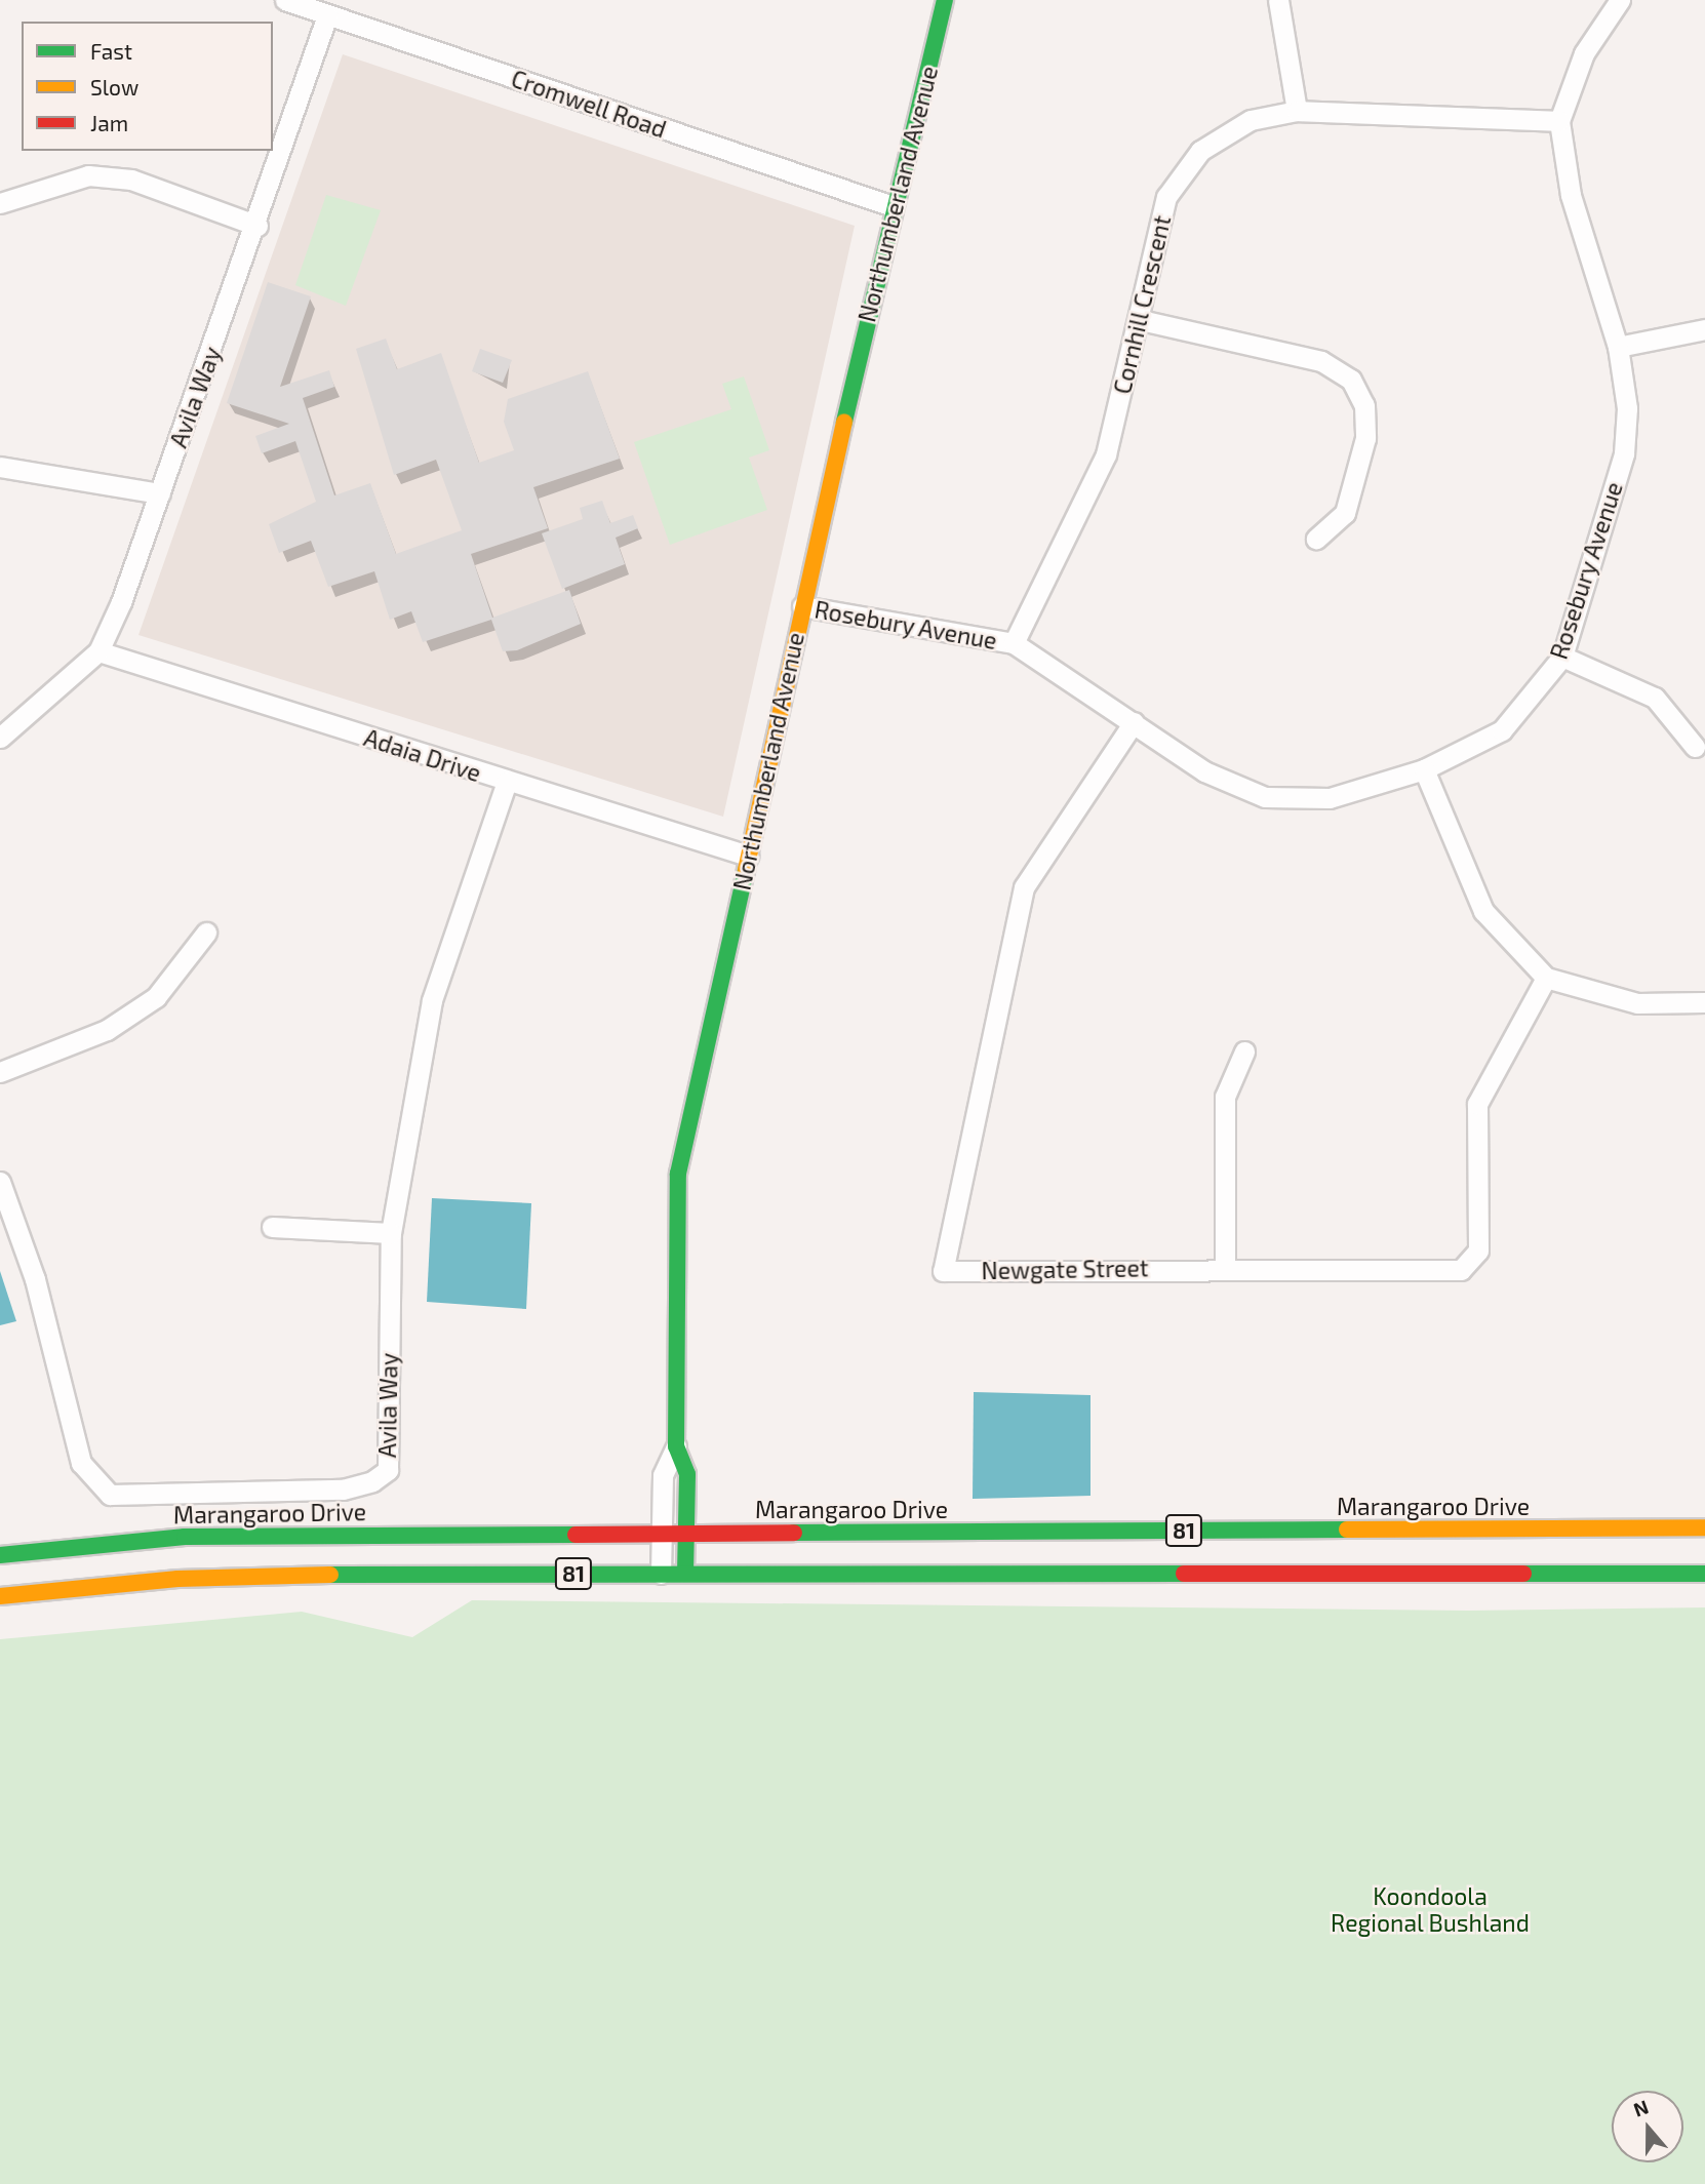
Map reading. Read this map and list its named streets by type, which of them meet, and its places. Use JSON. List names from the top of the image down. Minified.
{"streets":{"main road":["Northumberland Avenue","Marangaroo Drive","81"],"street":["Cromwell Road","Cornhill Crescent","Avila Way","Rosebury Avenue","Adaia Drive","Newgate Street"]},"crossings":[["Cromwell Road","Northumberland Avenue"],["Cromwell Road","Avila Way"],["Northumberland Avenue","Rosebury Avenue"],["Northumberland Avenue","Adaia Drive"],["Northumberland Avenue","Marangaroo Drive"],["Northumberland Avenue","81"],["Cornhill Crescent","Rosebury Avenue"],["Avila Way","Adaia Drive"],["Rosebury Avenue","Newgate Street"]],"parks":["Koondoola Regional Bushland"],"legend":["Fast","Slow","Jam"],"north":"top"}
